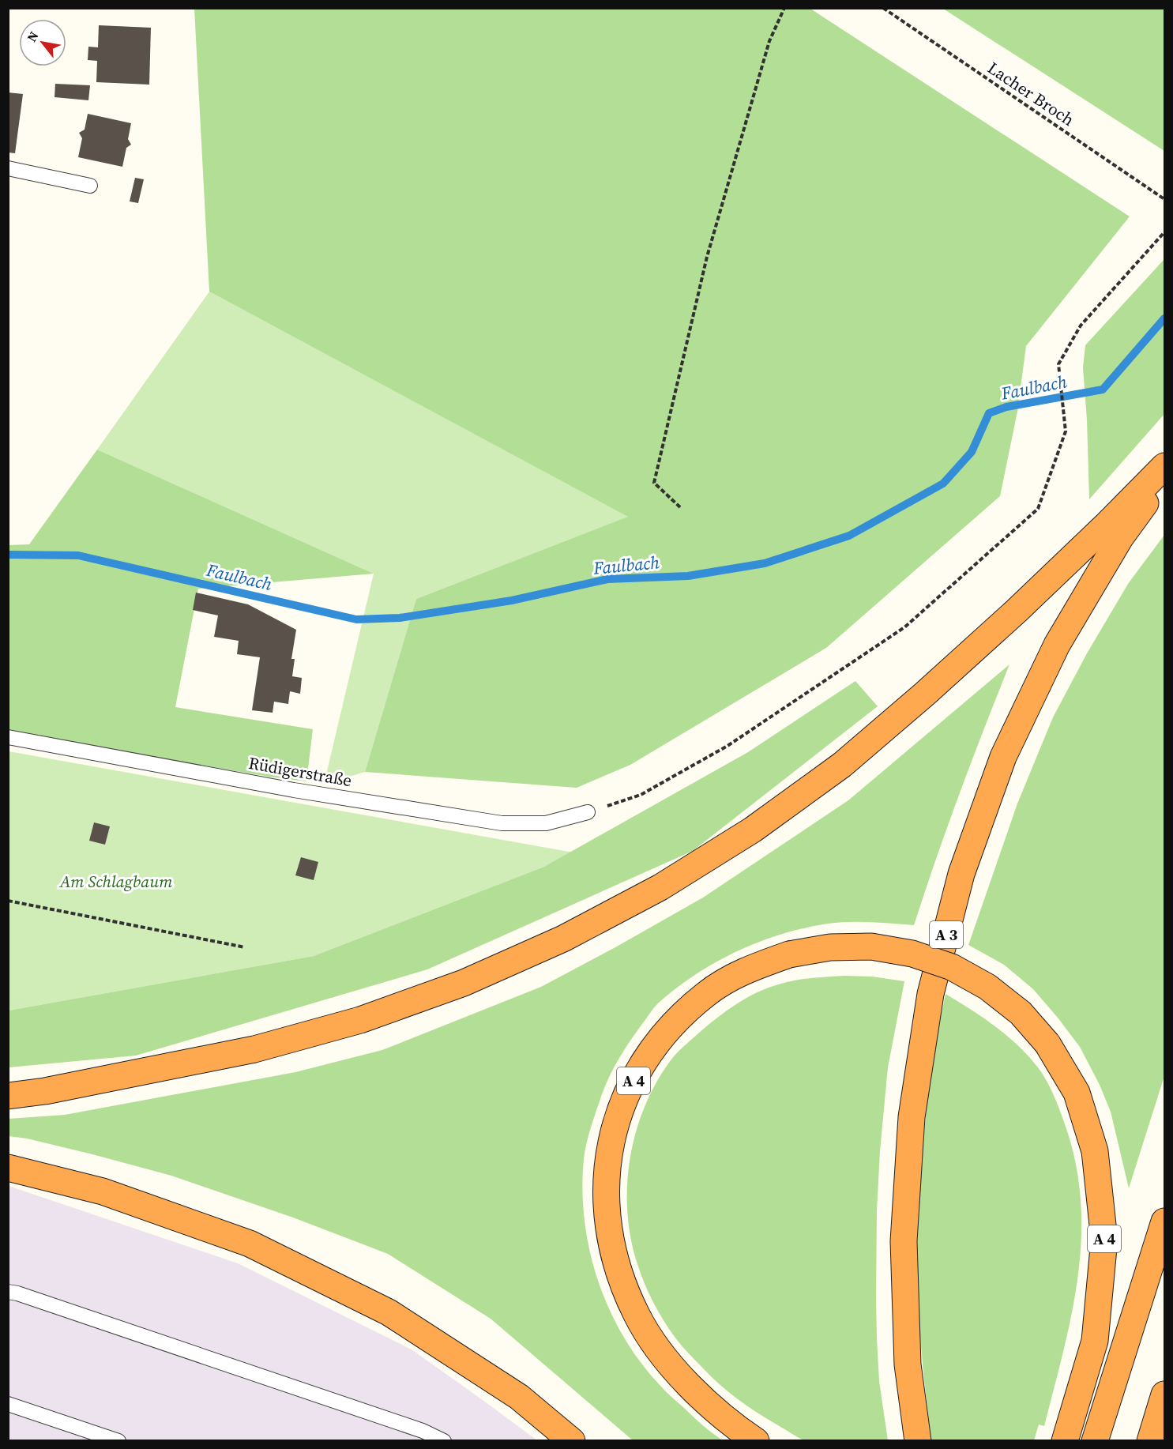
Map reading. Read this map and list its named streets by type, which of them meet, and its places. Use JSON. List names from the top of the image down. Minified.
{"streets":{"highway":["A 3","A 4"],"lane":["Rüdigerstraße"],"path":["Lacher Broch"]},"water":["Faulbach"],"parks":["Am Schlagbaum"],"north":"top left"}
